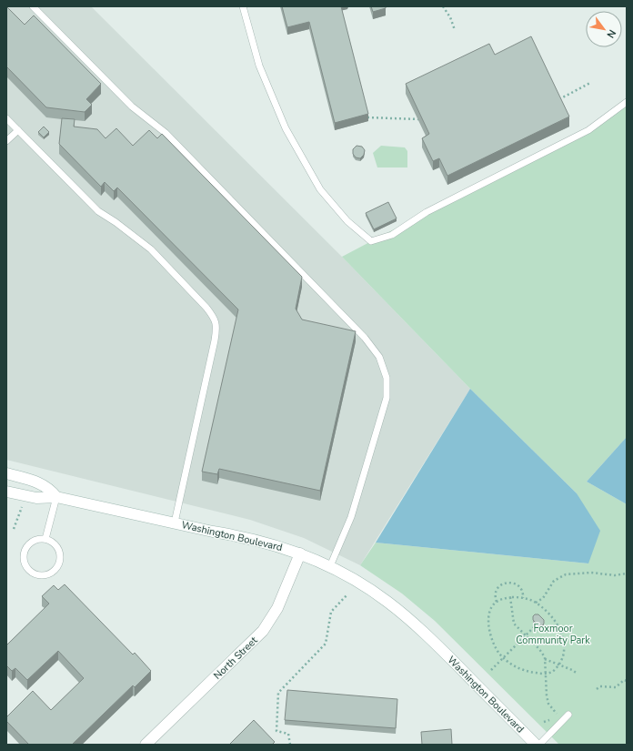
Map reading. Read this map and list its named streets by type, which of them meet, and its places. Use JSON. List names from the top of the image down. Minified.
{"streets":{"street":["Washington Boulevard","North Street"]},"crossings":[["Washington Boulevard","North Street"]],"parks":["Foxmoor Community Park"],"north":"bottom right"}
